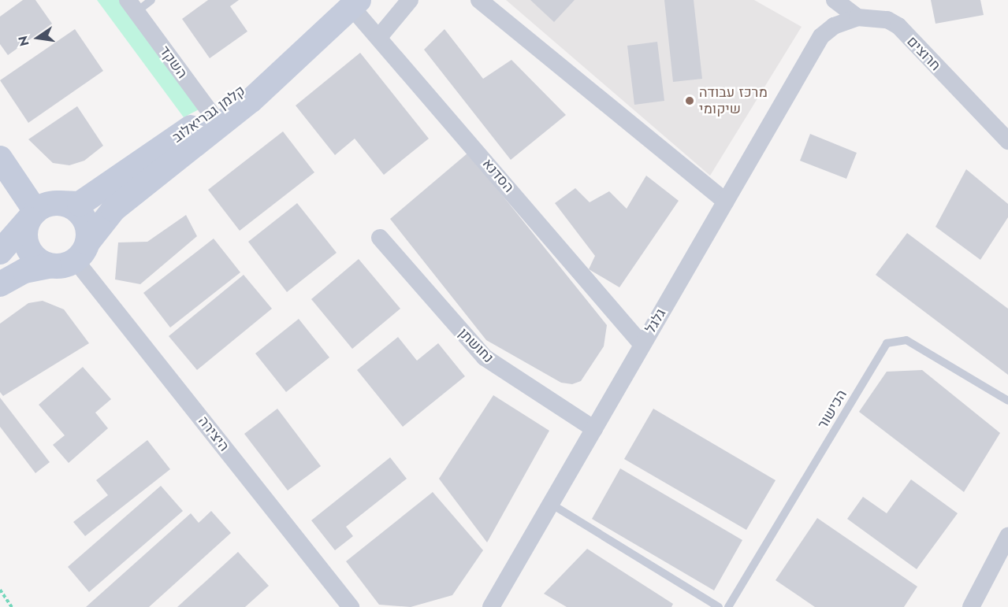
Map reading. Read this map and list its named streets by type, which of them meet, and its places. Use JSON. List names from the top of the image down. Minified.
{"streets":{"street":["חרוצים","השקד","קלמן גבריאלוב","הסדנא","גלגל","נחושתן","היצירה"],"lane":["הכישור"]},"crossings":[["חרוצים","גלגל"],["השקד","קלמן גבריאלוב"],["קלמן גבריאלוב","הסדנא"],["קלמן גבריאלוב","היצירה"],["הסדנא","גלגל"],["גלגל","נחושתן"]],"places":["מרכז עבודה שיקומי"],"north":"left"}
